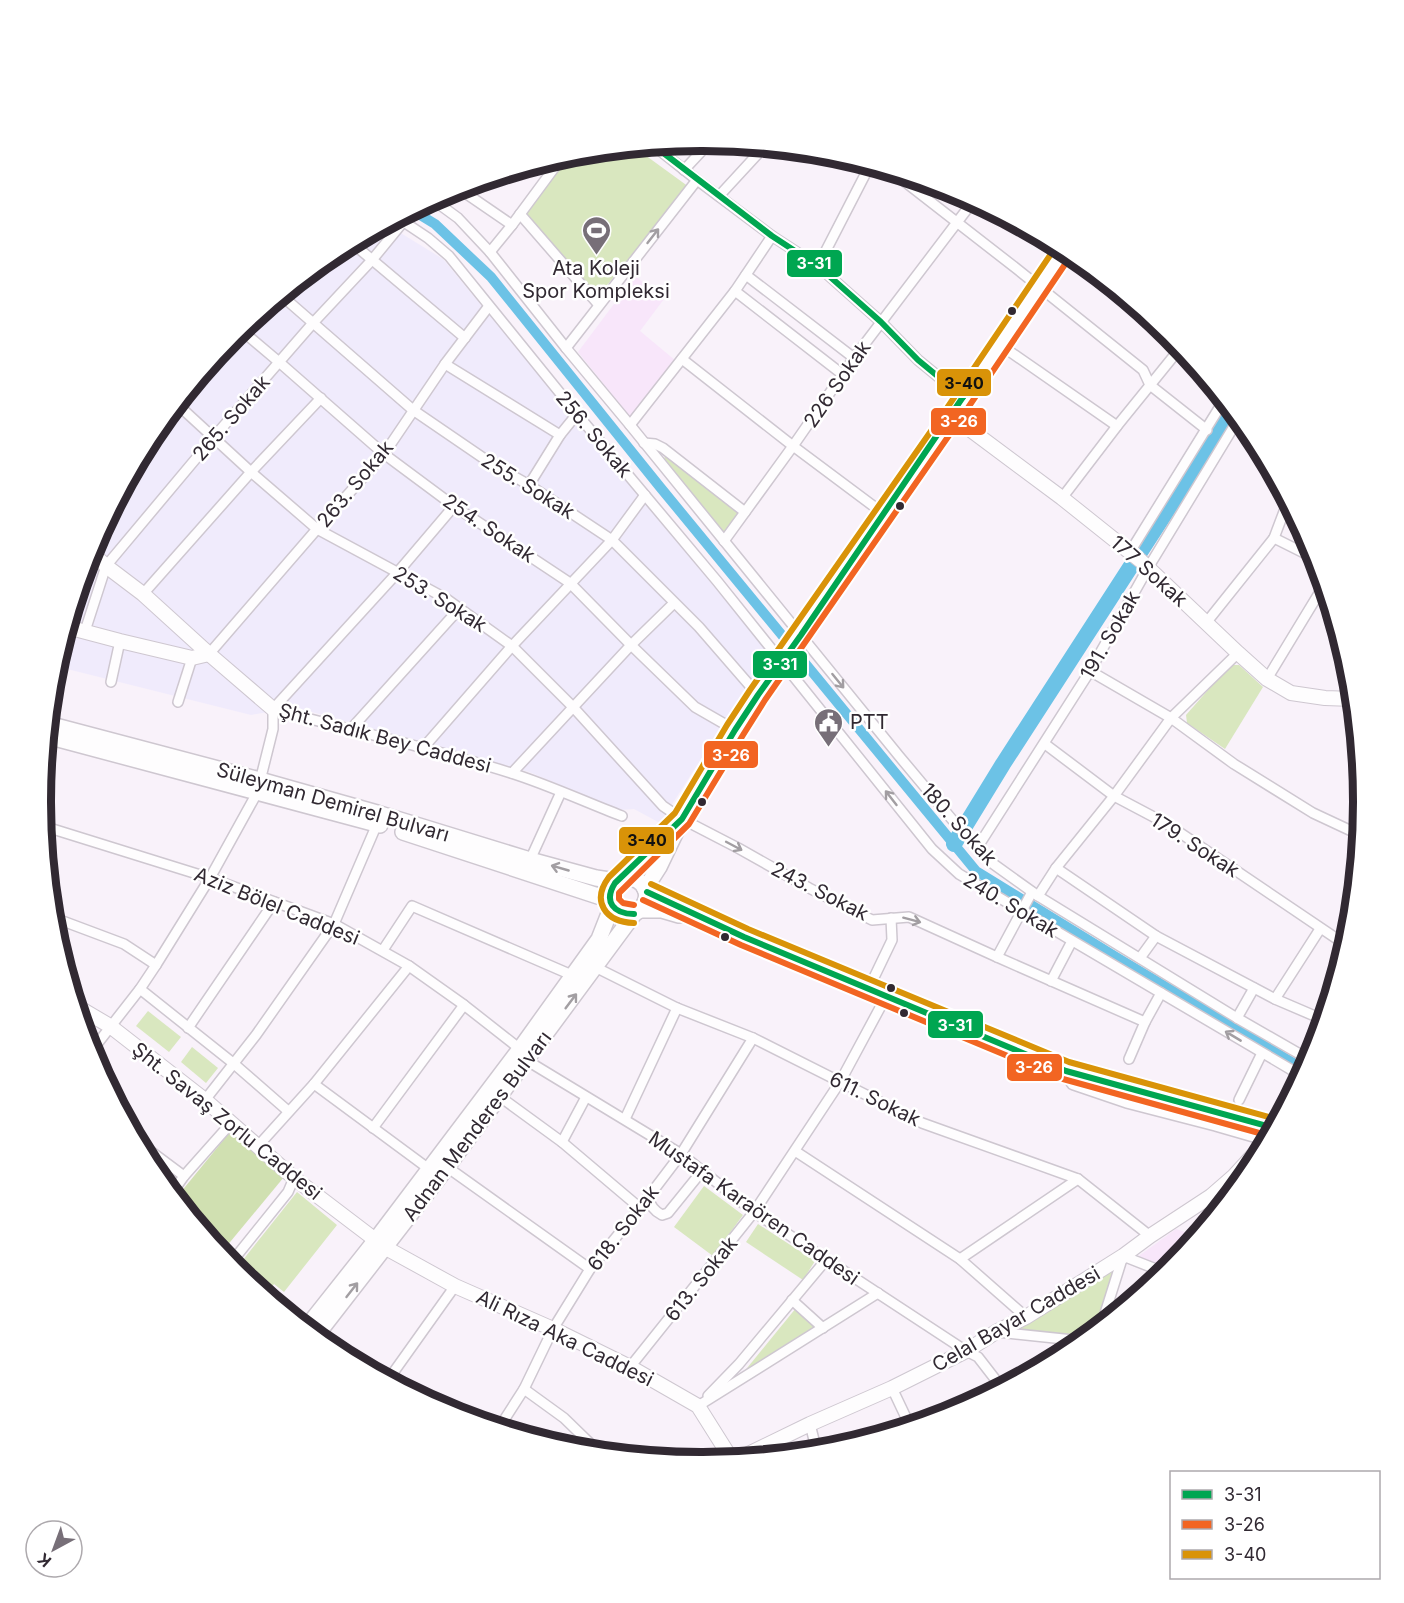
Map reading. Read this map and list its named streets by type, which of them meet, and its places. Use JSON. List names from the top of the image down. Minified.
{"streets":{"main road":["Süleyman Demirel Bulvarı","Adnan Menderes Bulvarı"],"street":["226 Sokak","265. Sokak","256. Sokak","263. Sokak","255. Sokak","254. Sokak","177 Sokak","253. Sokak","191. Sokak","Şht. Sadık Bey Caddesi","180. Sokak","179. Sokak","243. Sokak","240. Sokak","Aziz Bölel Caddesi","611. Sokak","Şht. Savaş Zorlu Caddesi","Mustafa Karaören Caddesi","618. Sokak","613. Sokak","Celal Bayar Caddesi","Ali Rıza Aka Caddesi"]},"crossings":[["226 Sokak","256. Sokak"],["265. Sokak","255. Sokak"],["265. Sokak","254. Sokak"],["265. Sokak","253. Sokak"],["265. Sokak","Şht. Sadık Bey Caddesi"],["256. Sokak","263. Sokak"],["256. Sokak","180. Sokak"],["256. Sokak","240. Sokak"],["263. Sokak","255. Sokak"],["263. Sokak","254. Sokak"],["263. Sokak","253. Sokak"],["263. Sokak","Şht. Sadık Bey Caddesi"],["177 Sokak","191. Sokak"],["253. Sokak","243. Sokak"],["253. Sokak","Adnan Menderes Bulvarı"],["191. Sokak","180. Sokak"],["191. Sokak","179. Sokak"],["Süleyman Demirel Bulvarı","Adnan Menderes Bulvarı"],["243. Sokak","Adnan Menderes Bulvarı"],["Aziz Bölel Caddesi","Adnan Menderes Bulvarı"],["Aziz Bölel Caddesi","Mustafa Karaören Caddesi"],["611. Sokak","Adnan Menderes Bulvarı"],["611. Sokak","618. Sokak"],["611. Sokak","613. Sokak"],["611. Sokak","Celal Bayar Caddesi"],["Şht. Savaş Zorlu Caddesi","Adnan Menderes Bulvarı"],["Şht. Savaş Zorlu Caddesi","Ali Rıza Aka Caddesi"],["Adnan Menderes Bulvarı","Mustafa Karaören Caddesi"],["Adnan Menderes Bulvarı","Ali Rıza Aka Caddesi"],["Mustafa Karaören Caddesi","618. Sokak"],["Mustafa Karaören Caddesi","613. Sokak"],["Mustafa Karaören Caddesi","Celal Bayar Caddesi"],["618. Sokak","Ali Rıza Aka Caddesi"],["613. Sokak","Ali Rıza Aka Caddesi"]],"one_way":["180. Sokak","243. Sokak","240. Sokak"],"places":{"sports":["Ata Koleji Spor Kompleksi"],"public building":["PTT"]},"lines":["transit line 3-31","transit line 3-40","transit line 3-26"],"legend":["3-31","3-26","3-40"],"north":"bottom left"}
